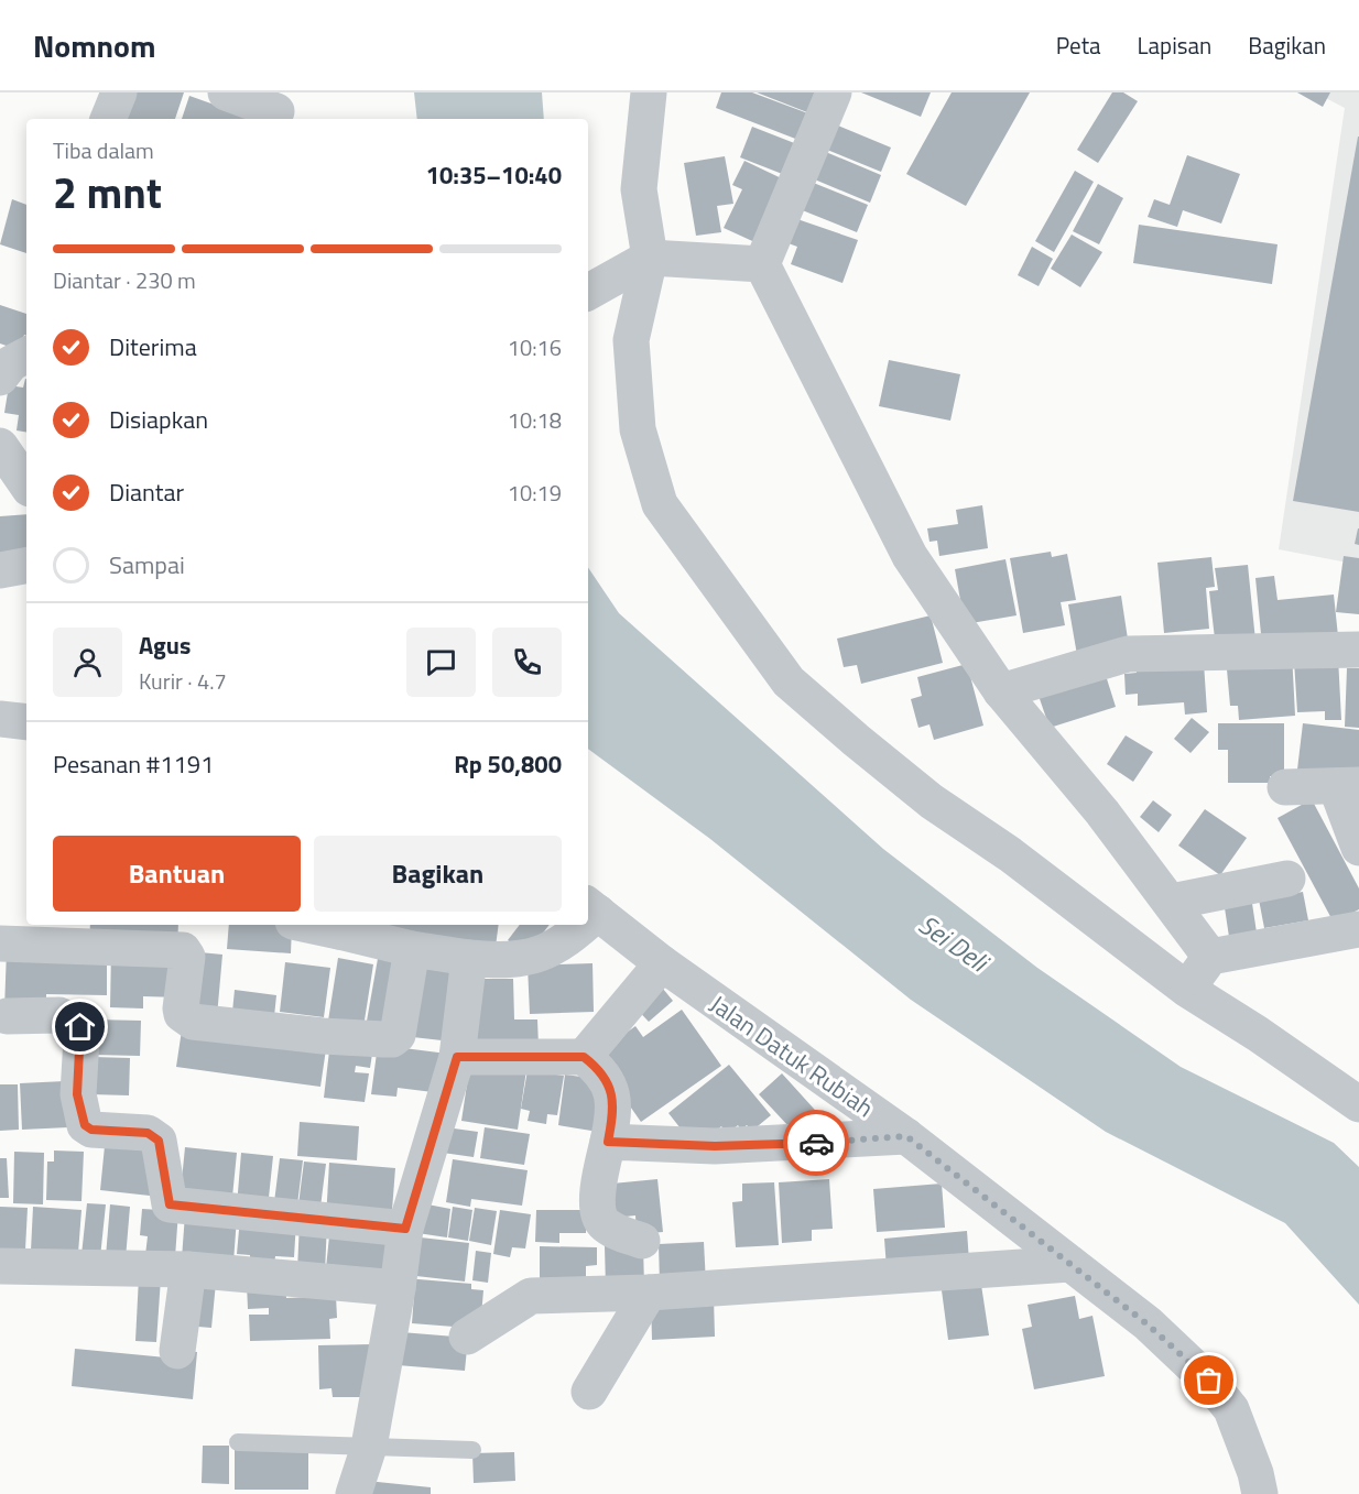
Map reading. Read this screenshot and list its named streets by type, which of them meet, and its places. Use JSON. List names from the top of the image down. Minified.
{"streets":{"street":["Jalan Datuk Rubiah"]},"water":["Sei Deli"],"page":{"header":"Nomnom","nav":["Peta","Lapisan","Bagikan"],"heading":["2 mnt","Tiba dalam","10:35–10:40"],"panel":["Agus","Kurir · 4.7","Pesanan #1191","Rp 50,800"],"bar":"Diantar · 230 m","list":[["Diterima","10:16"],["Disiapkan","10:18"],["Diantar","10:19"],"Sampai"],"buttons":["Bantuan","Bagikan"]}}
